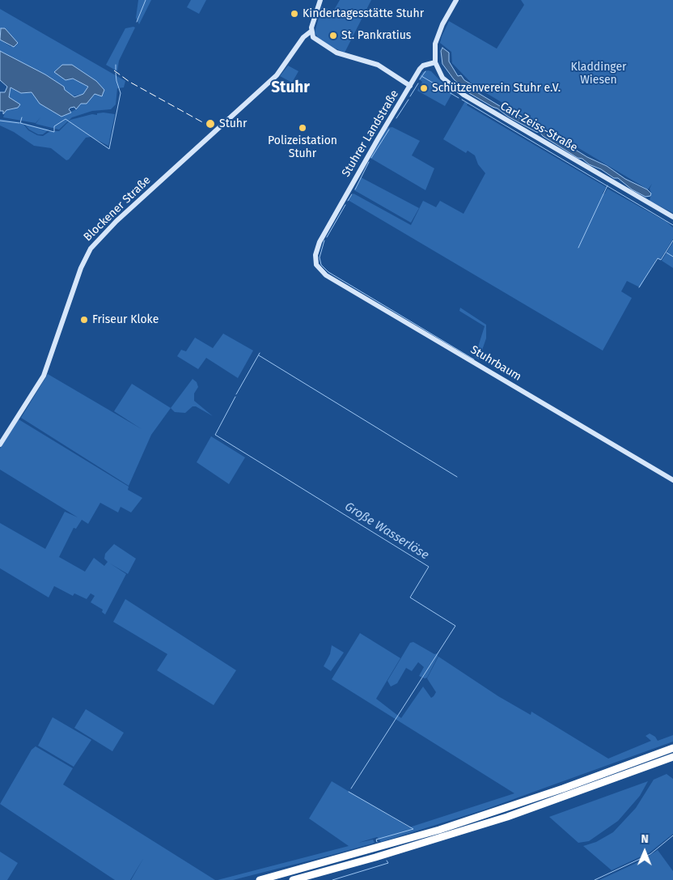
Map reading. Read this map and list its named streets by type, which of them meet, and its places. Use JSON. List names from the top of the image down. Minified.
{"streets":{"street":["Carl-Zeiss-Straße","Stuhrer Landstraße","Blockener Straße","Stuhrbaum"]},"crossings":[["Stuhrer Landstraße","Blockener Straße"],["Stuhrer Landstraße","Stuhrbaum"]],"districts":["Stuhr"],"water":["Große Wasserlöse"],"parks":["Kladdinger Wiesen"],"places":["Kindertagesstätte Stuhr","St. Pankratius","Schützenverein Stuhr e.V.","Stuhr","Polizeistation Stuhr","Friseur Kloke"],"north":"top"}
